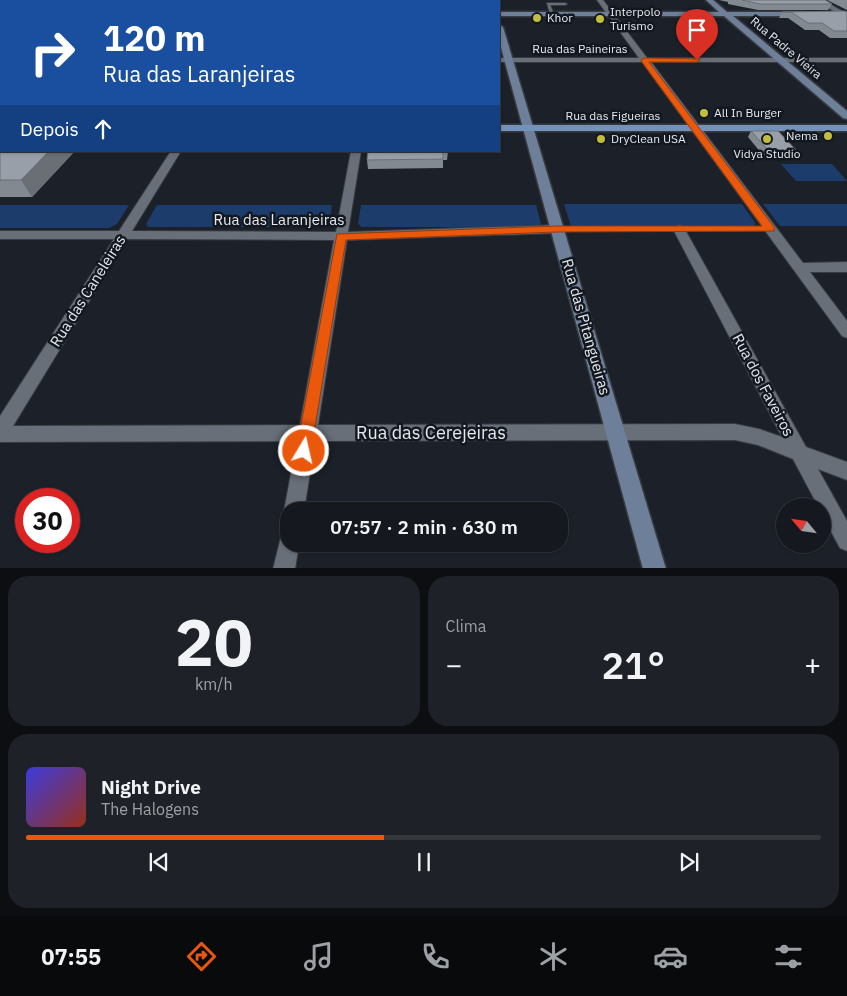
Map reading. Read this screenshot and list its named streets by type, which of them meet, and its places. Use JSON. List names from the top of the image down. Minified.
{"streets":{"main road":["Rua das Figueiras"],"street":["Rua Padre Vieira","Rua das Paineiras","Rua das Laranjeiras","Rua das Caneleiras","Rua das Pitangueiras","Rua dos Faveiros","Rua das Cerejeiras"]},"crossings":[["Rua Padre Vieira","Rua das Paineiras"],["Rua das Paineiras","Rua das Pitangueiras"],["Rua das Figueiras","Rua das Pitangueiras"],["Rua das Laranjeiras","Rua das Caneleiras"],["Rua das Laranjeiras","Rua das Pitangueiras"],["Rua das Caneleiras","Rua das Cerejeiras"],["Rua das Pitangueiras","Rua das Cerejeiras"],["Rua dos Faveiros","Rua das Cerejeiras"]],"places":["Khor","Interpolo Turismo","All In Burger","Nema","DryClean USA","Vidya Studio"],"north":"top left","page":{"turn":["120 m","Rua das Laranjeiras"],"then":"Depois","limit":"30","trip":"07:57 · 2 min · 630 m","tile":[["20","km/h"],"Clima"],"heat":["−","21°","+"],"song":["Night Drive","The Halogens"],"tabs":"07:55"}}
